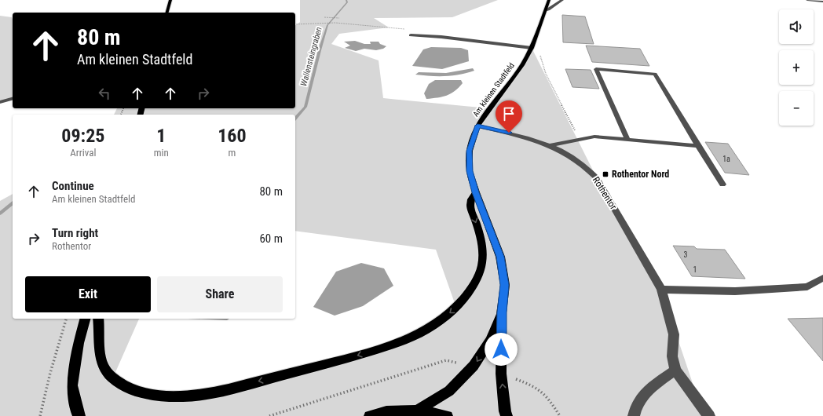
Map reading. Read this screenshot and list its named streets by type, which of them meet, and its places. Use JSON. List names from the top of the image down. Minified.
{"streets":{"main road":["Am kleinen Stadtfeld"],"street":["Rothentor"]},"crossings":[["Am kleinen Stadtfeld","Rothentor"]],"water":["Wallensteingraben"],"places":{"transit":["Rothentor Nord"]},"house_numbers":["1a","3","1"],"page":{"map_buttons":["+","−"],"turn":["80 m","Am kleinen Stadtfeld"],"eta":["09:25","Arrival","1","min","160","m"],"list":[{"name":"Continue","note":"Am kleinen Stadtfeld","value":"80 m"},{"name":"Turn right","note":"Rothentor","value":"60 m"}],"buttons":["Exit","Share"]}}
